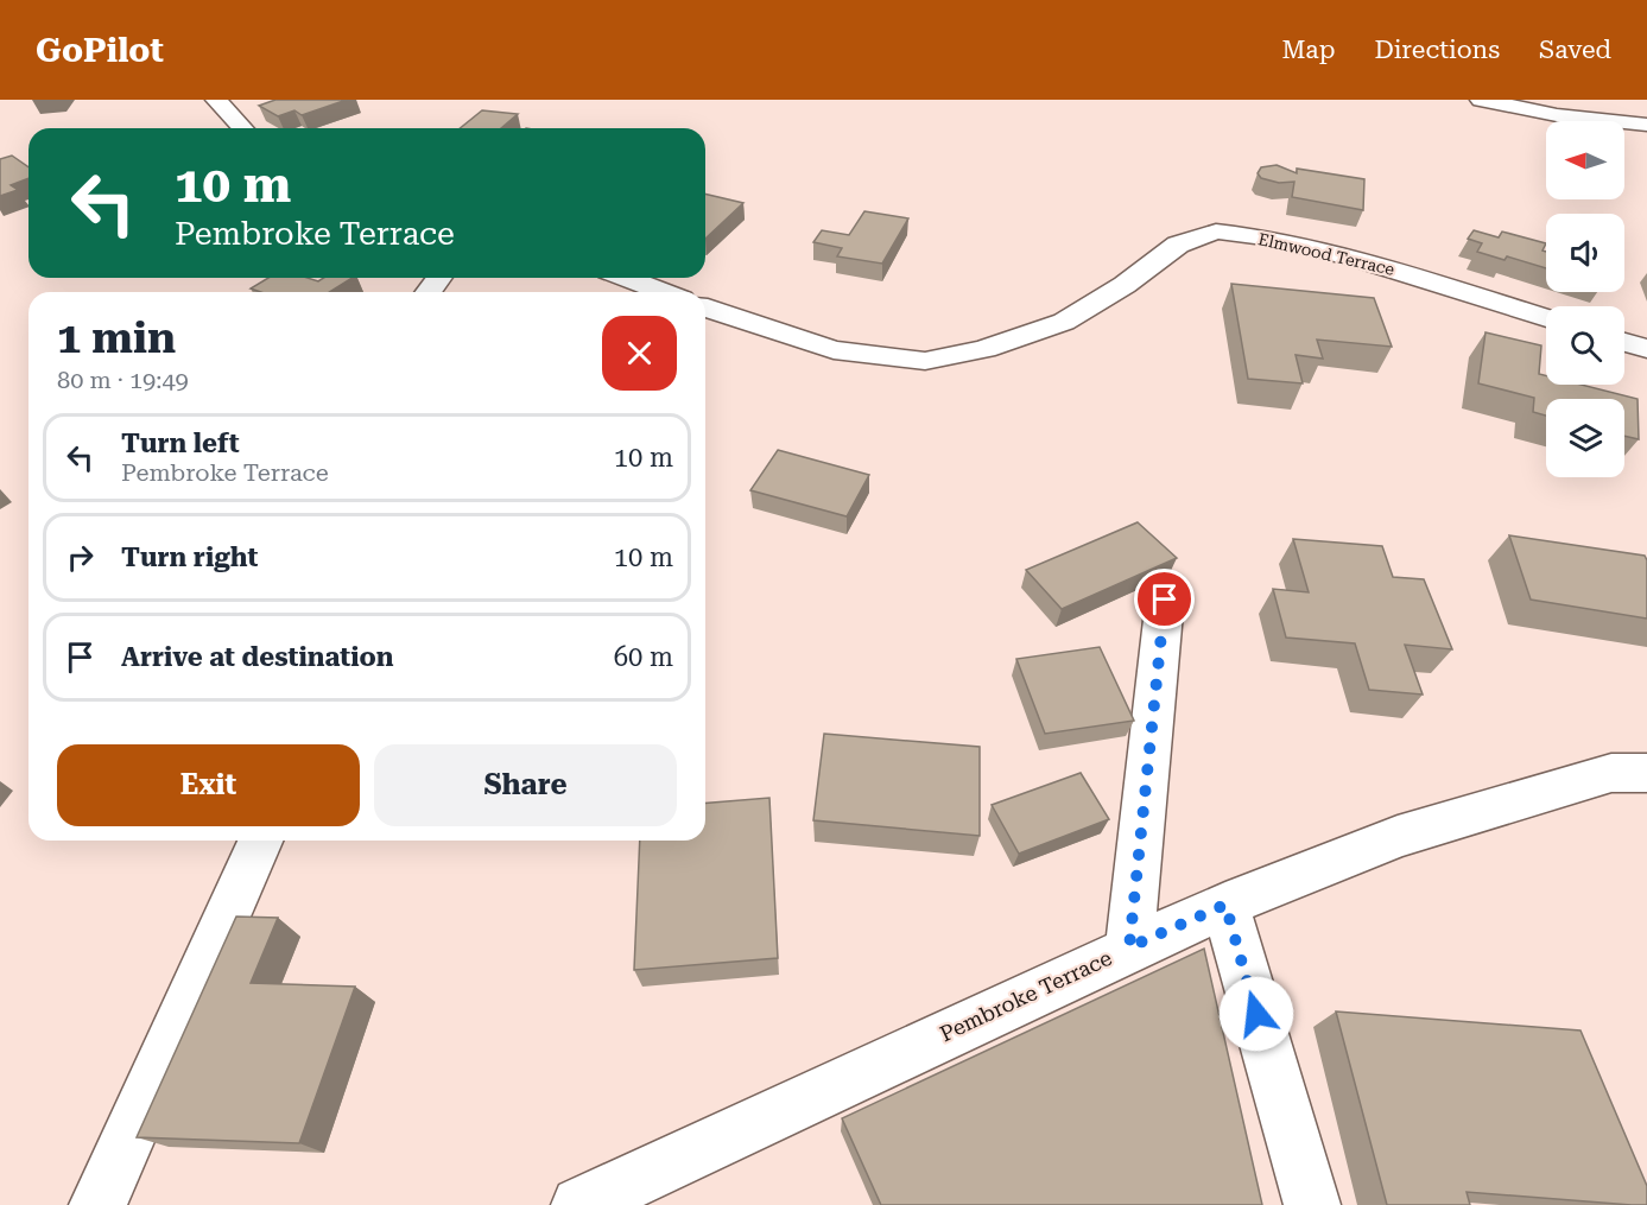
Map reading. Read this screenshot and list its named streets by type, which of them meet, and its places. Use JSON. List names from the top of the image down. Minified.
{"streets":{"street":["Elmwood Terrace","Pembroke Terrace"]},"north":"left","page":{"header":"GoPilot","nav":["Map","Directions","Saved"],"turn":["10 m","Pembroke Terrace"],"heading":["1 min","80 m · 19:49"],"list":[{"name":"Turn left","note":"Pembroke Terrace","value":"10 m"},{"name":"Turn right","value":"10 m"},{"name":"Arrive at destination","value":"60 m"}],"buttons":["Exit","Share"]}}
